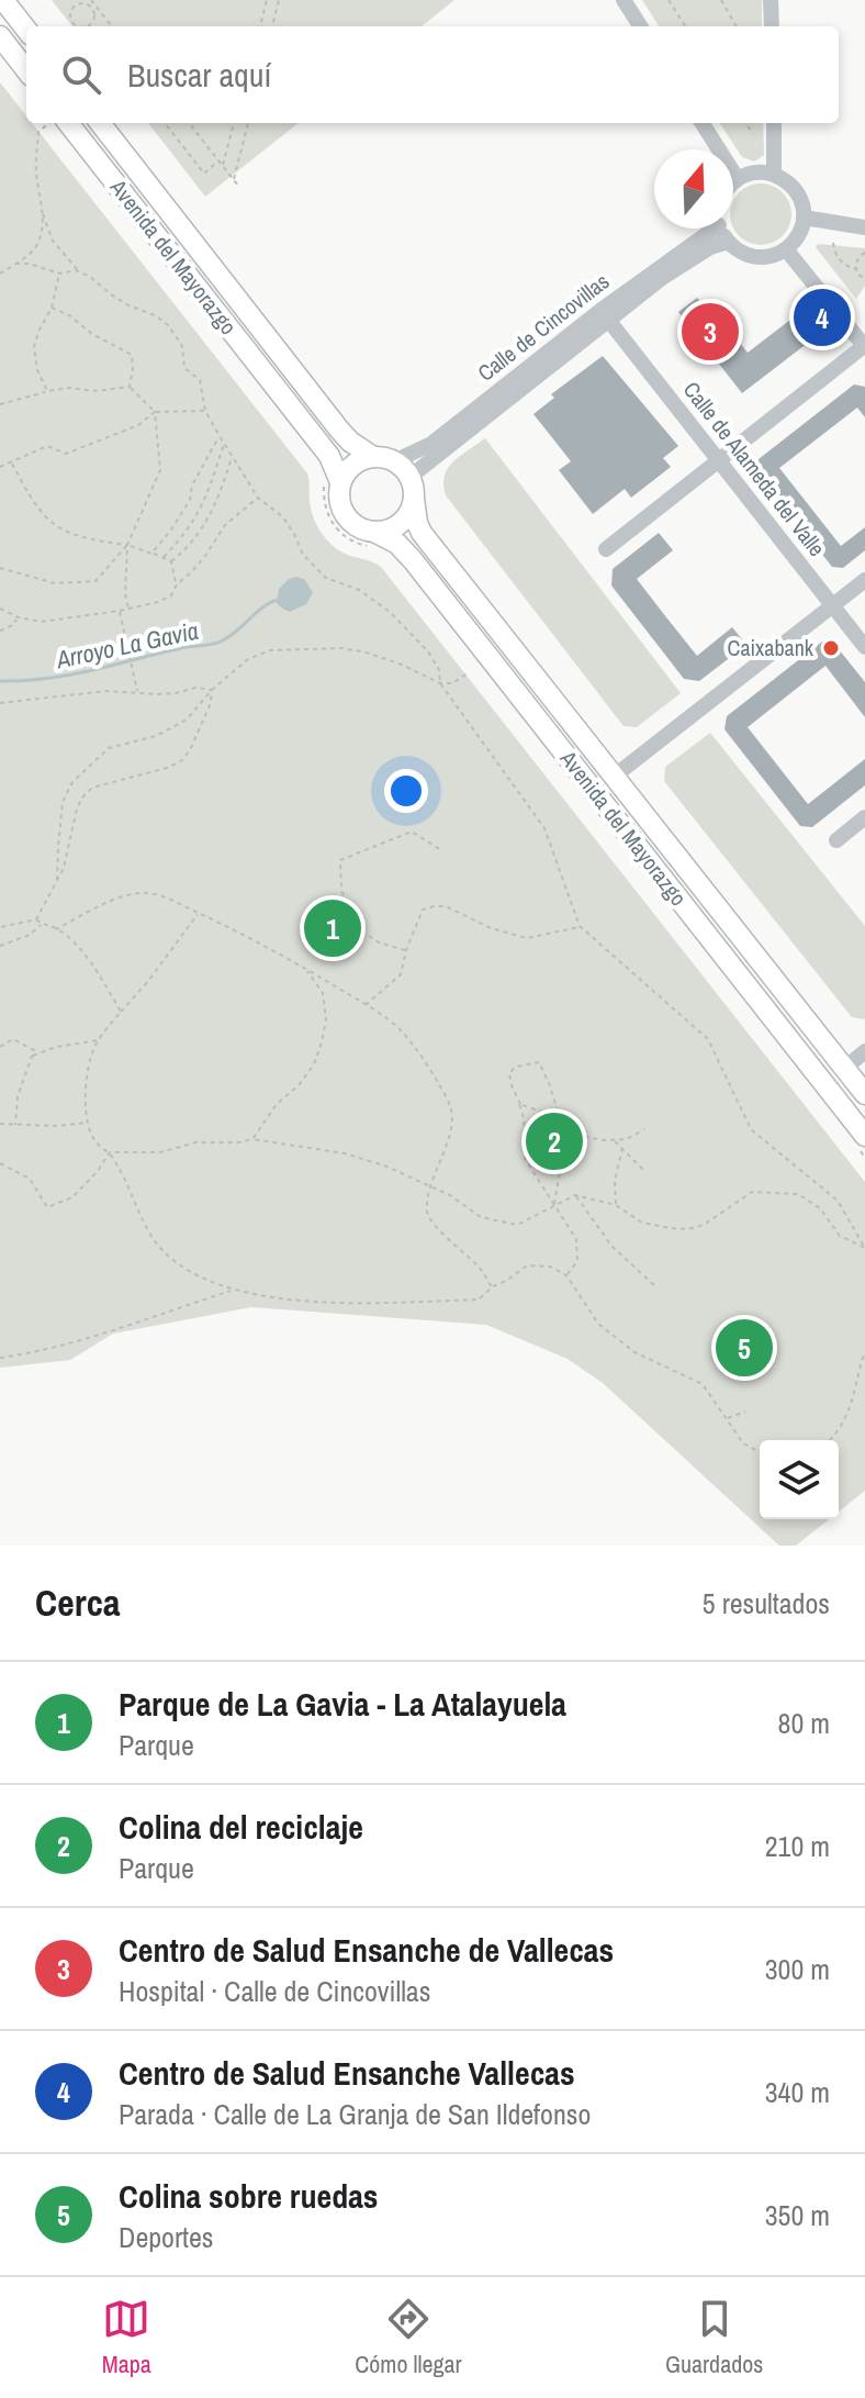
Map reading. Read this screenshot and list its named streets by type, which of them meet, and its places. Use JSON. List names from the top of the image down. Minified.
{"streets":{"main road":["Avenida del Mayorazgo"],"street":["Calle de Cincovillas","Calle de Alameda del Valle"]},"crossings":[["Avenida del Mayorazgo","Calle de Cincovillas"],["Calle de Cincovillas","Calle de Alameda del Valle"]],"water":["Arroyo La Gavia"],"places":["Caixabank"],"north":"top","page":{"search":"Buscar aquí","pins":["4","3","1","2","5"],"heading":["Cerca","5 resultados"],"list":[{"mark":"1","name":"Parque de La Gavia - La Atalayuela","note":"Parque","value":"80 m"},{"mark":"2","name":"Colina del reciclaje","note":"Parque","value":"210 m"},{"mark":"3","name":"Centro de Salud Ensanche de Vallecas","note":"Hospital · Calle de Cincovillas","value":"300 m"},{"mark":"4","name":"Centro de Salud Ensanche Vallecas","note":"Parada · Calle de La Granja de San Ildefonso","value":"340 m"},{"mark":"5","name":"Colina sobre ruedas","note":"Deportes","value":"350 m"}],"nav":["Mapa","Cómo llegar","Guardados"]}}
